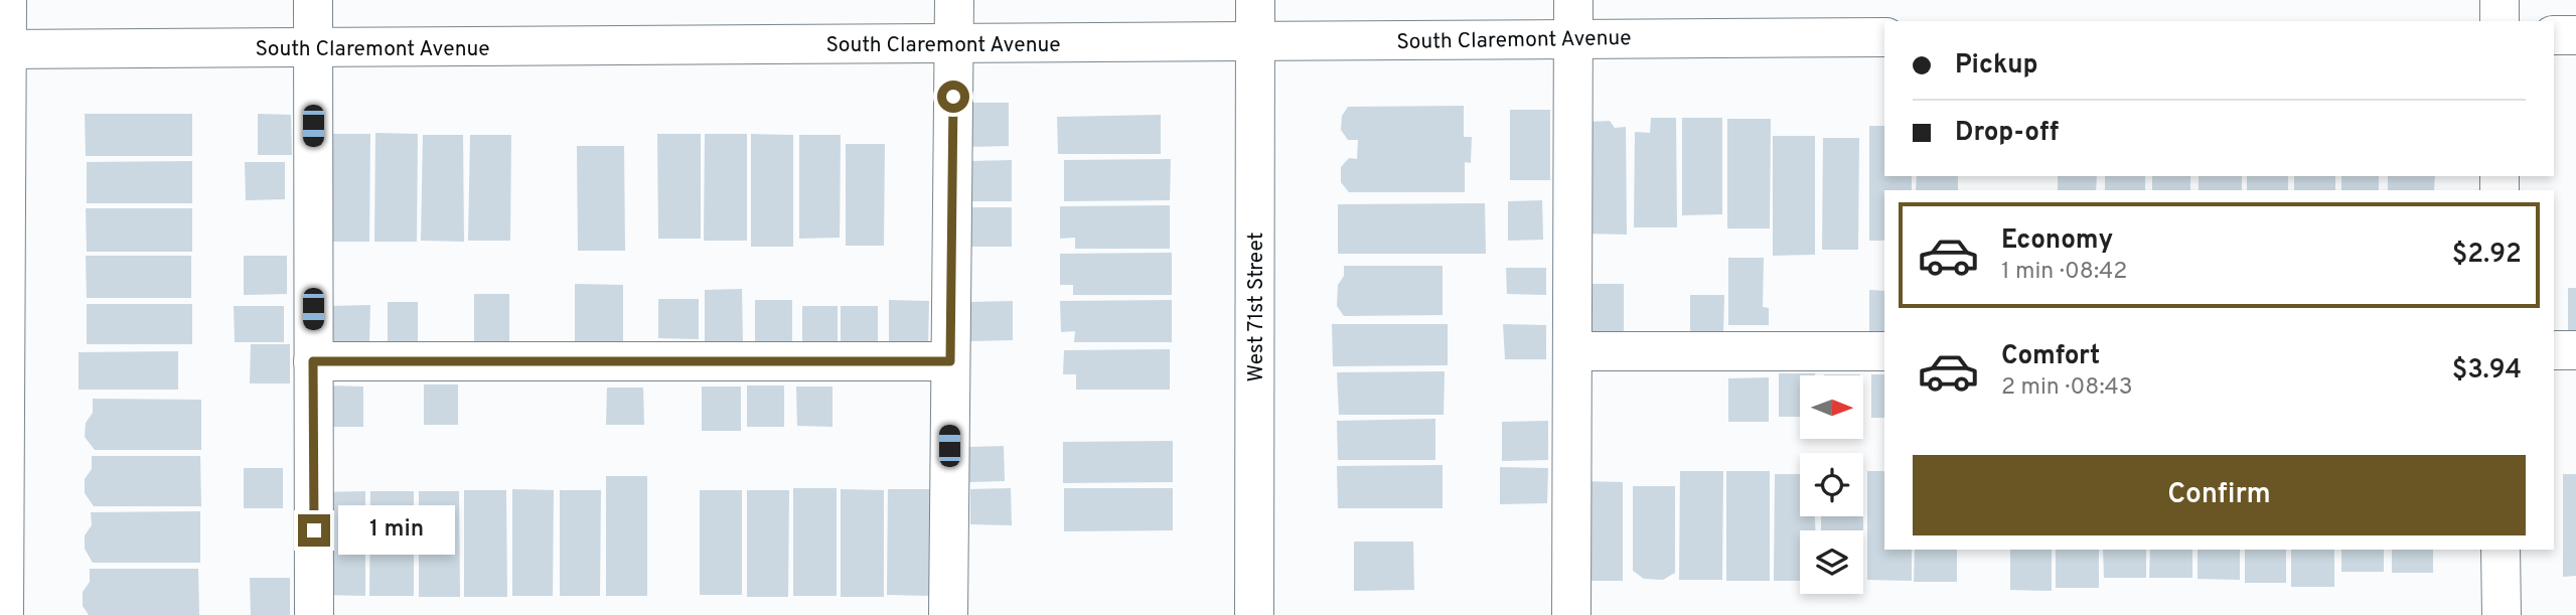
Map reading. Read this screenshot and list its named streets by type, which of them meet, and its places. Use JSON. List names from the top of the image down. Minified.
{"streets":{"street":["South Claremont Avenue","West 71st Street"]},"crossings":[["South Claremont Avenue","West 71st Street"]],"north":"right","page":{"banner":["Pickup","Drop-off"],"list":[{"name":"Economy","note":"1 min · 08:42","value":"$2.92"},{"name":"Comfort","note":"2 min · 08:43","value":"$3.94"}],"buttons":"Confirm","bubble":"1 min"}}
